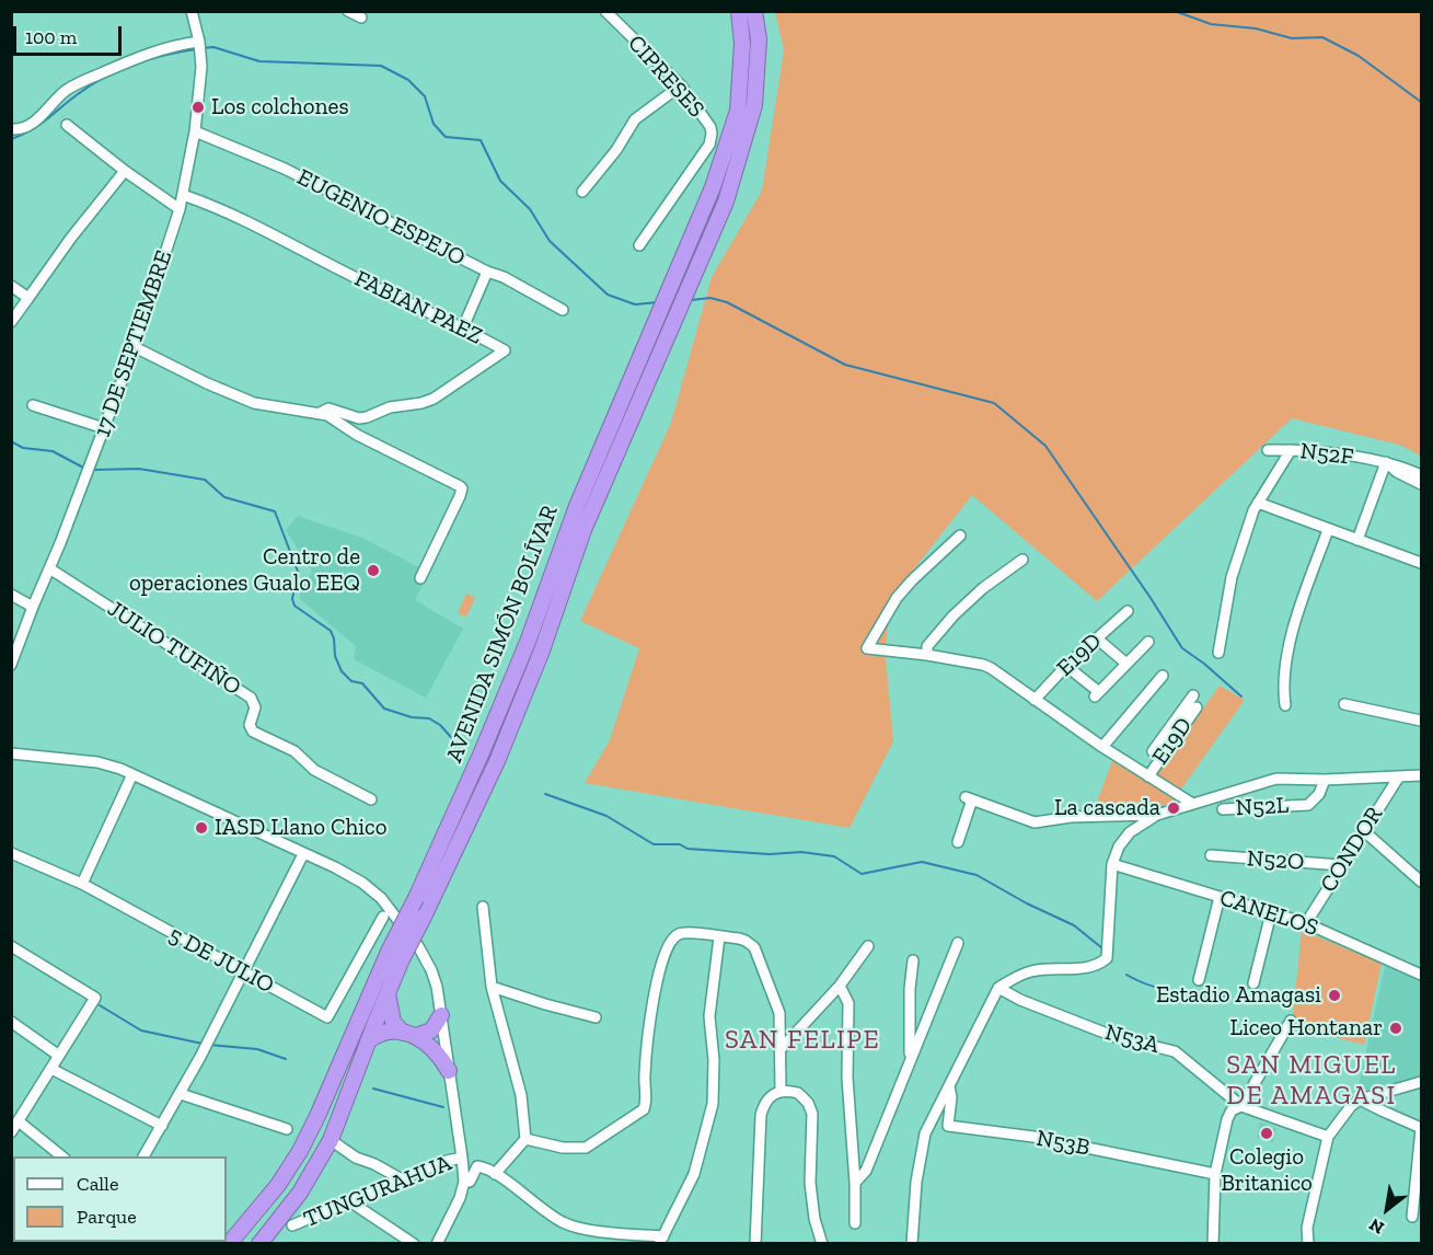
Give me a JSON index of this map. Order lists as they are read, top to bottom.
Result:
{
  "streets": {
    "highway": ["AVENIDA SIMÓN BOLÍVAR"],
    "street": [
      "CIPRESES",
      "EUGENIO ESPEJO",
      "FABIAN PAEZ",
      "17 DE SEPTIEMBRE",
      "N52F",
      "JULIO TUFIÑO",
      "E19D",
      "N52L",
      "CONDOR",
      "N52O",
      "CANELOS",
      "5 DE JULIO",
      "N53A",
      "N53B",
      "TUNGURAHUA"
    ]
  },
  "crossings": [
    ["EUGENIO ESPEJO", "17 DE SEPTIEMBRE"],
    ["FABIAN PAEZ", "17 DE SEPTIEMBRE"],
    ["17 DE SEPTIEMBRE", "JULIO TUFIÑO"],
    ["AVENIDA SIMÓN BOLÍVAR", "TUNGURAHUA"],
    ["CONDOR", "N52O"],
    ["CONDOR", "CANELOS"]
  ],
  "districts": ["SAN FELIPE", "SAN MIGUEL DE AMAGASI"],
  "places": [
    "Los colchones",
    "Centro de operaciones Gualo EEQ",
    "La cascada",
    "IASD Llano Chico",
    "Estadio Amagasi",
    "Liceo Hontanar",
    "Colegio Britanico"
  ],
  "legend": ["Calle", "Parque"],
  "scale_bar": "100 m",
  "north": "bottom left"
}
